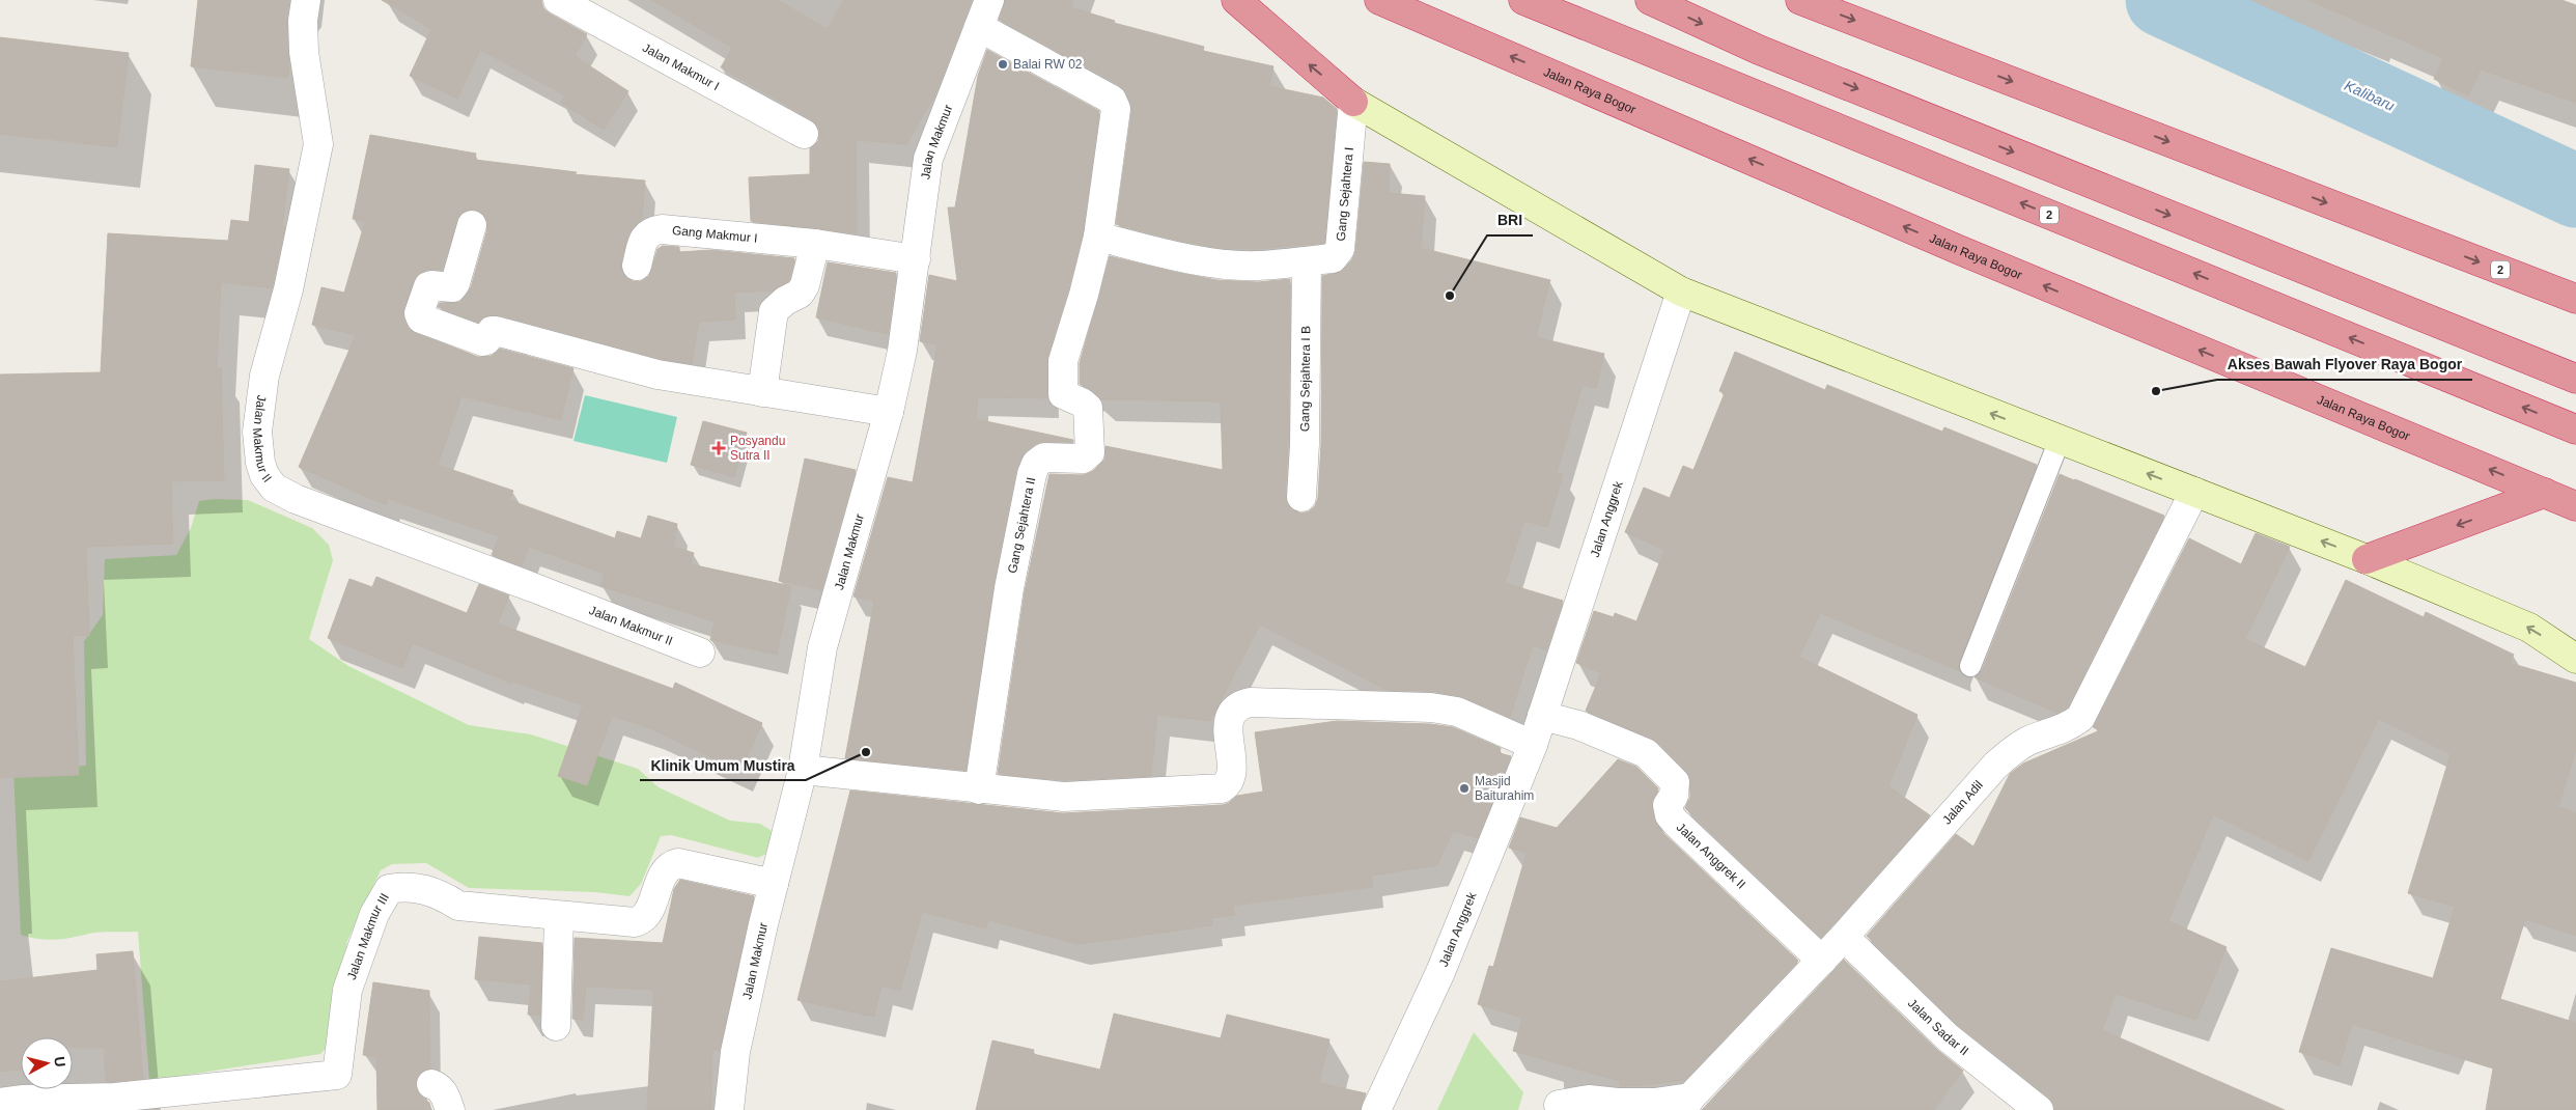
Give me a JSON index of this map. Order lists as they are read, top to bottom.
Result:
{
  "streets": {
    "highway": ["Jalan Raya Bogor", "2"],
    "street": [
      "Jalan Makmur I",
      "Jalan Makmur",
      "Gang Sejahtera I",
      "Gang Makmur I",
      "Gang Sejahtera I B",
      "Jalan Makmur II",
      "Jalan Anggrek",
      "Gang Sejahtera II",
      "Jalan Adil",
      "Jalan Anggrek II",
      "Jalan Makmur III",
      "Jalan Sadar II"
    ]
  },
  "crossings": [
    ["Jalan Makmur", "Gang Makmur I"],
    ["Jalan Makmur", "Gang Sejahtera II"],
    ["Jalan Makmur", "Jalan Makmur III"],
    ["Gang Sejahtera I", "Gang Sejahtera I B"],
    ["Jalan Anggrek", "Jalan Anggrek II"],
    ["Jalan Adil", "Jalan Anggrek II"],
    ["Jalan Adil", "Jalan Sadar II"]
  ],
  "water": ["Kalibaru"],
  "places": {
    "other": [
      "Balai RW 02",
      "BRI",
      "Akses Bawah Flyover Raya Bogor",
      "Klinik Umum Mustira",
      "Masjid Baiturahim"
    ],
    "health": ["Posyandu Sutra II"]
  },
  "north": "right"
}
